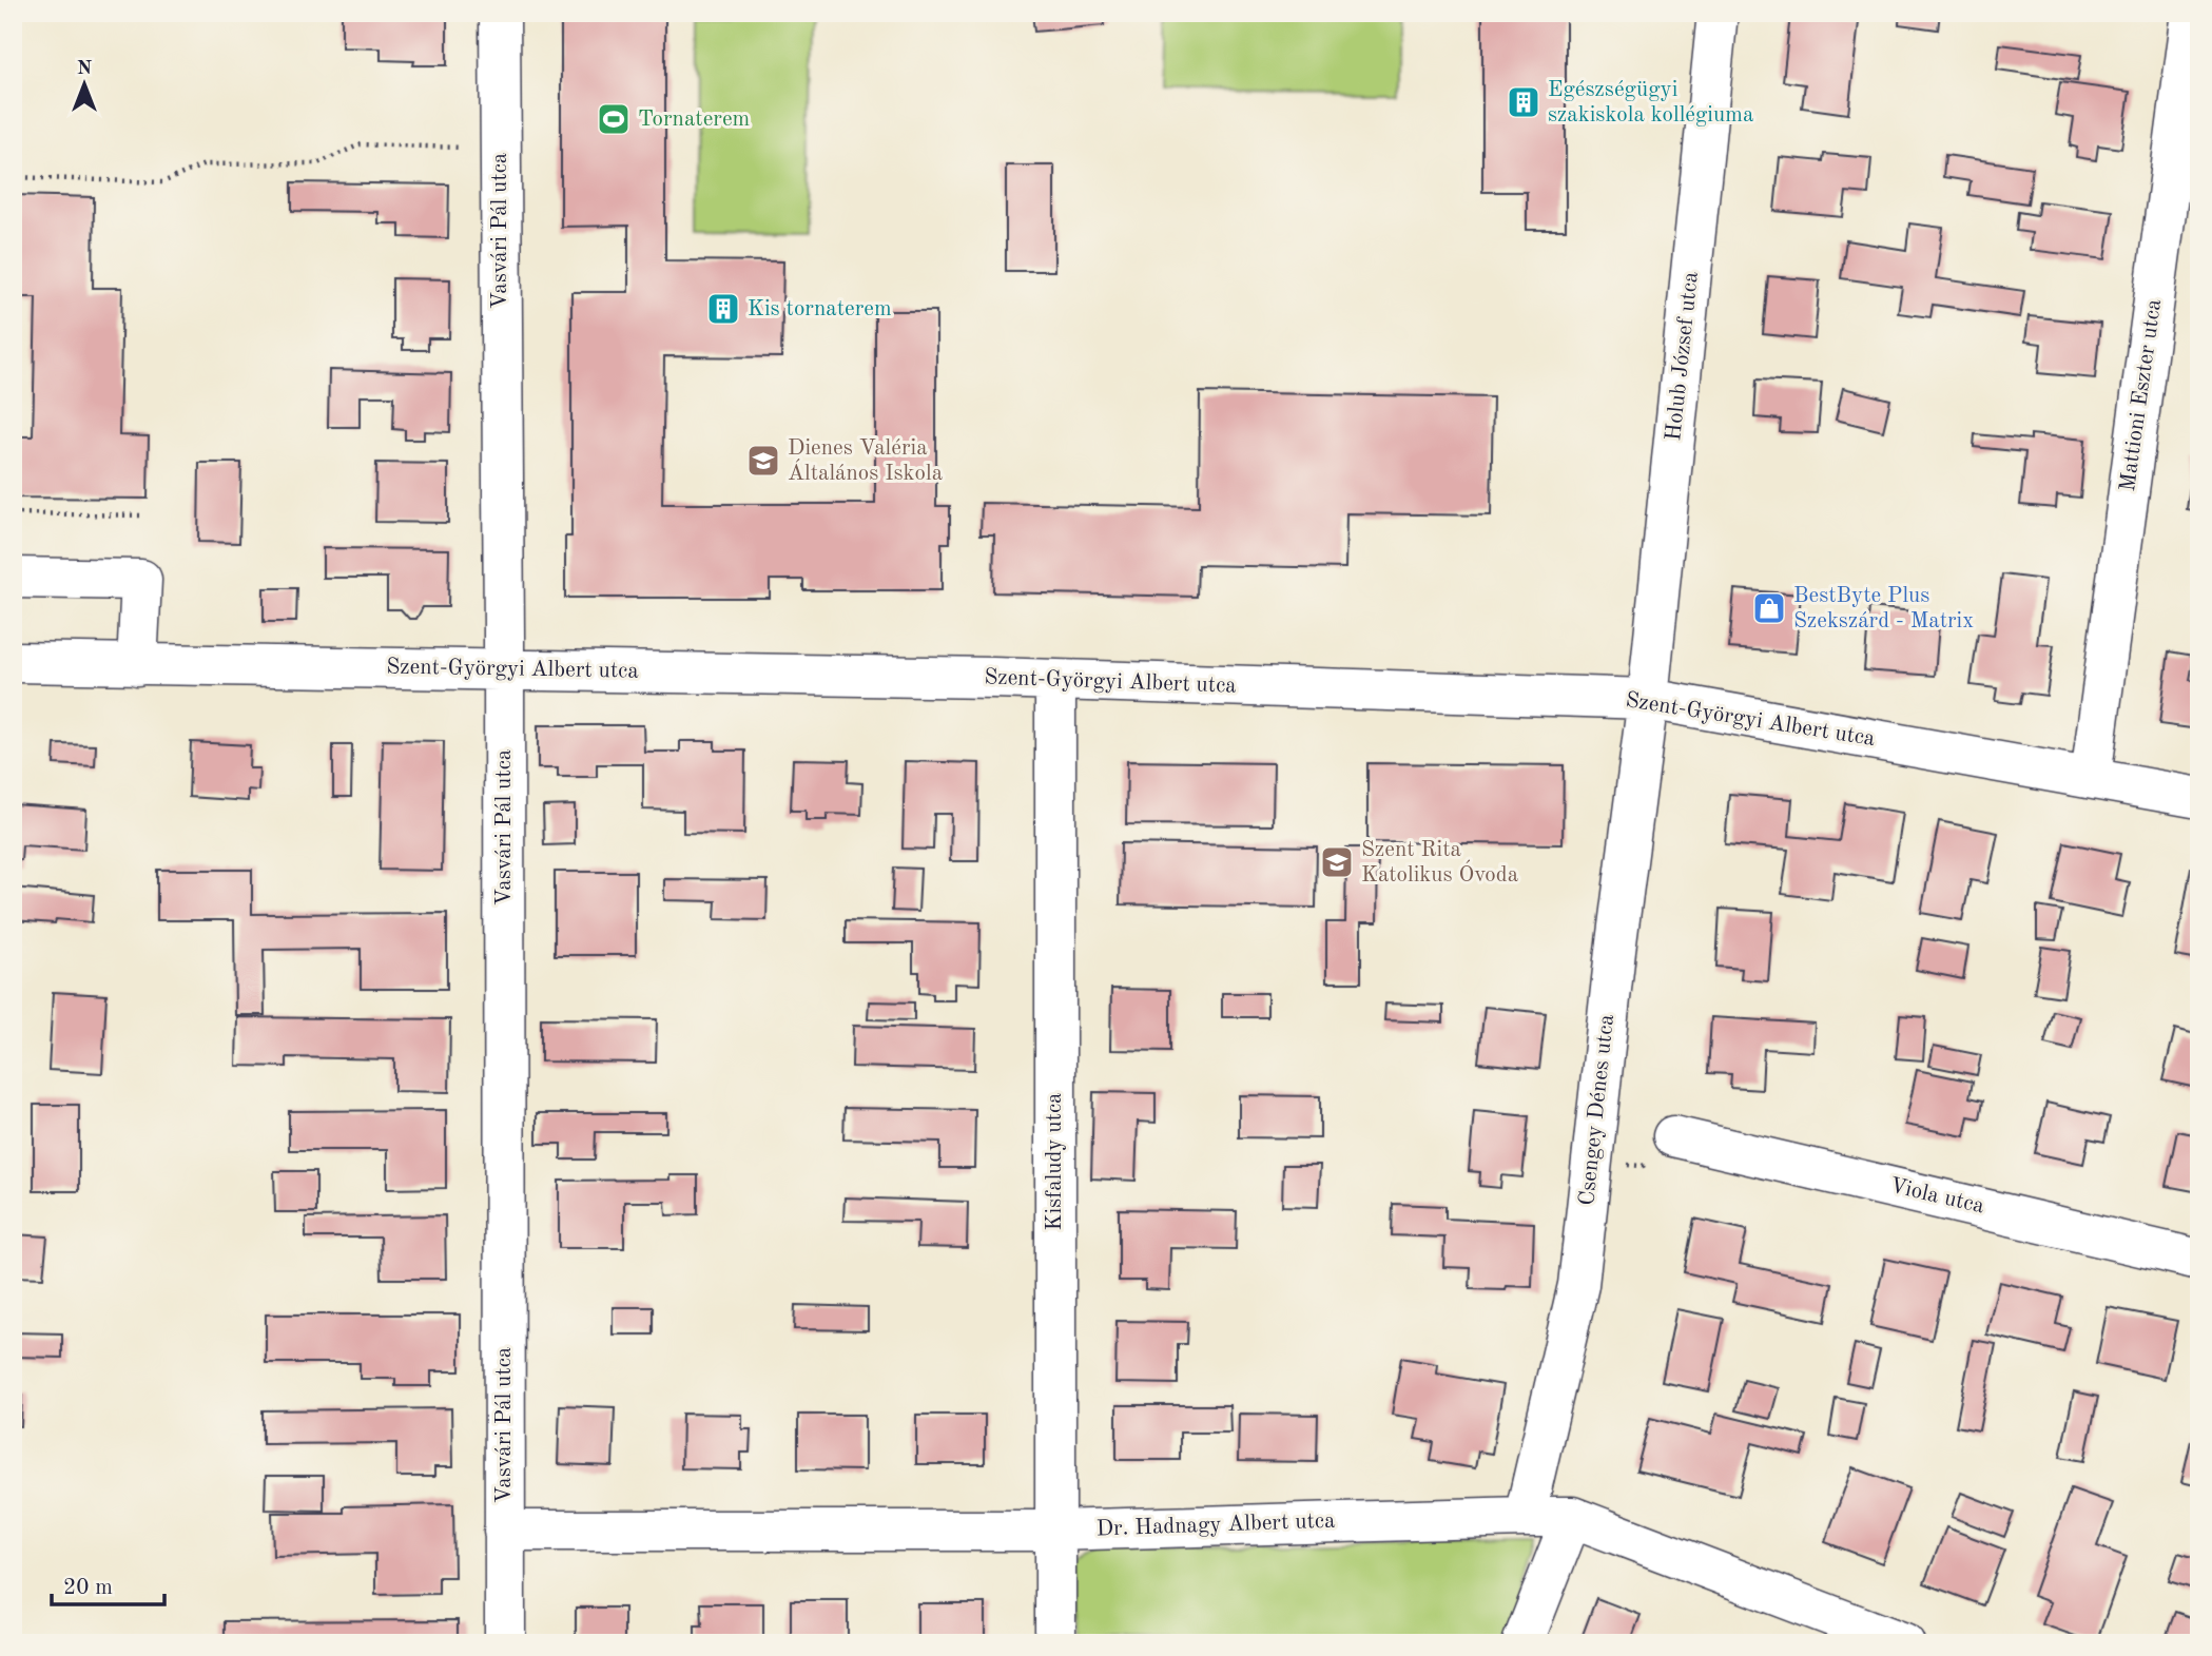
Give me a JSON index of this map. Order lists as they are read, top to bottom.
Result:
{
  "streets": {
    "street": [
      "Vasvári Pál utca",
      "Holub József utca",
      "Mattioni Eszter utca",
      "Szent-Györgyi Albert utca",
      "Csengey Dénes utca",
      "Kisfaludy utca",
      "Viola utca",
      "Dr. Hadnagy Albert utca"
    ]
  },
  "crossings": [
    ["Vasvári Pál utca", "Szent-Györgyi Albert utca"],
    ["Vasvári Pál utca", "Dr. Hadnagy Albert utca"],
    ["Holub József utca", "Szent-Györgyi Albert utca"],
    ["Holub József utca", "Csengey Dénes utca"],
    ["Mattioni Eszter utca", "Szent-Györgyi Albert utca"],
    ["Szent-Györgyi Albert utca", "Csengey Dénes utca"],
    ["Szent-Györgyi Albert utca", "Kisfaludy utca"],
    ["Csengey Dénes utca", "Dr. Hadnagy Albert utca"],
    ["Kisfaludy utca", "Dr. Hadnagy Albert utca"]
  ],
  "places": {
    "building": ["Egészségügyi szakiskola kollégiuma", "Kis tornaterem"],
    "sports": ["Tornaterem"],
    "school or university": ["Dienes Valéria Általános Iskola", "Szent Rita Katolikus Óvoda"],
    "shop": ["BestByte Plus Szekszárd - Matrix"]
  },
  "scale_bar": "20 m",
  "north": "top"
}
